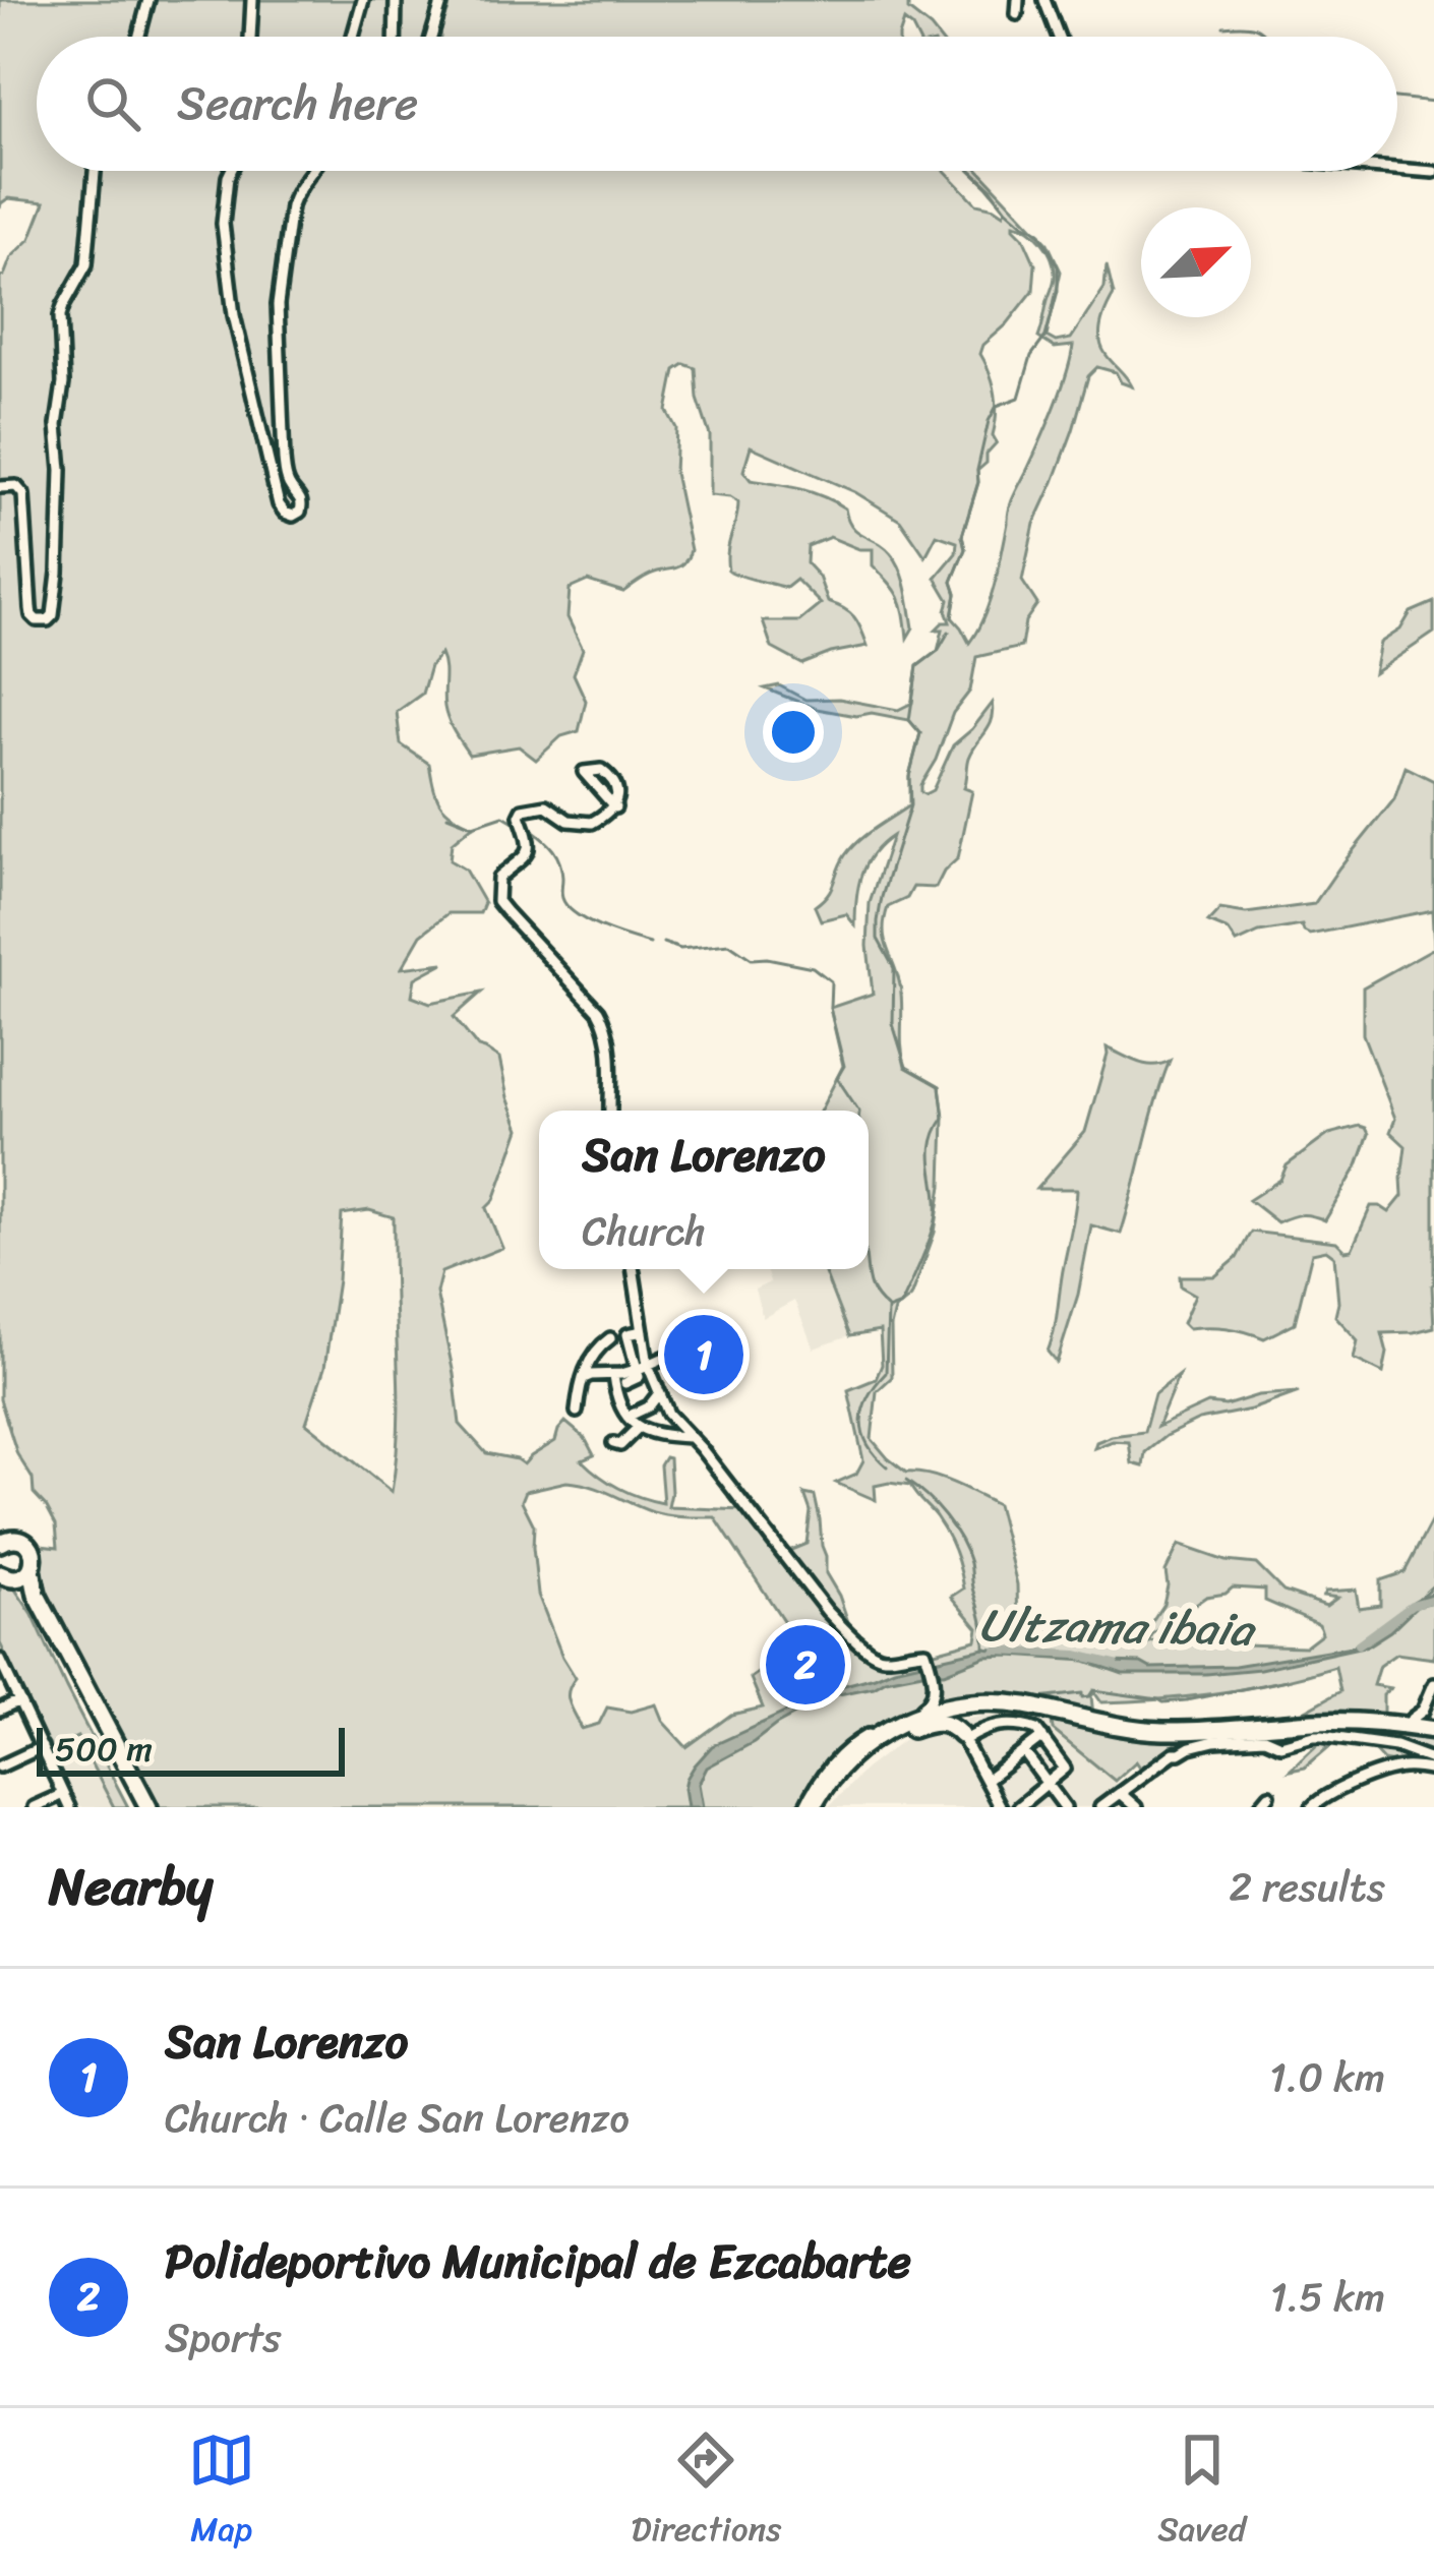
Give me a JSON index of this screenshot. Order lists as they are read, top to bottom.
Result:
{
  "water": ["Ultzama ibaia"],
  "scale_bar": "500 m",
  "north": "top right",
  "page": {
    "search": "Search here",
    "popup": ["San Lorenzo", "Church"],
    "pins": ["1", "2"],
    "scale": "500 m",
    "heading": ["Nearby", "2 results"],
    "list": [
      {
        "mark": "1",
        "name": "San Lorenzo",
        "note": "Church · Calle San Lorenzo",
        "value": "1.0 km"
      },
      {
        "mark": "2",
        "name": "Polideportivo Municipal de Ezcabarte",
        "note": "Sports",
        "value": "1.5 km"
      }
    ],
    "nav": ["Map", "Directions", "Saved"]
  }
}
